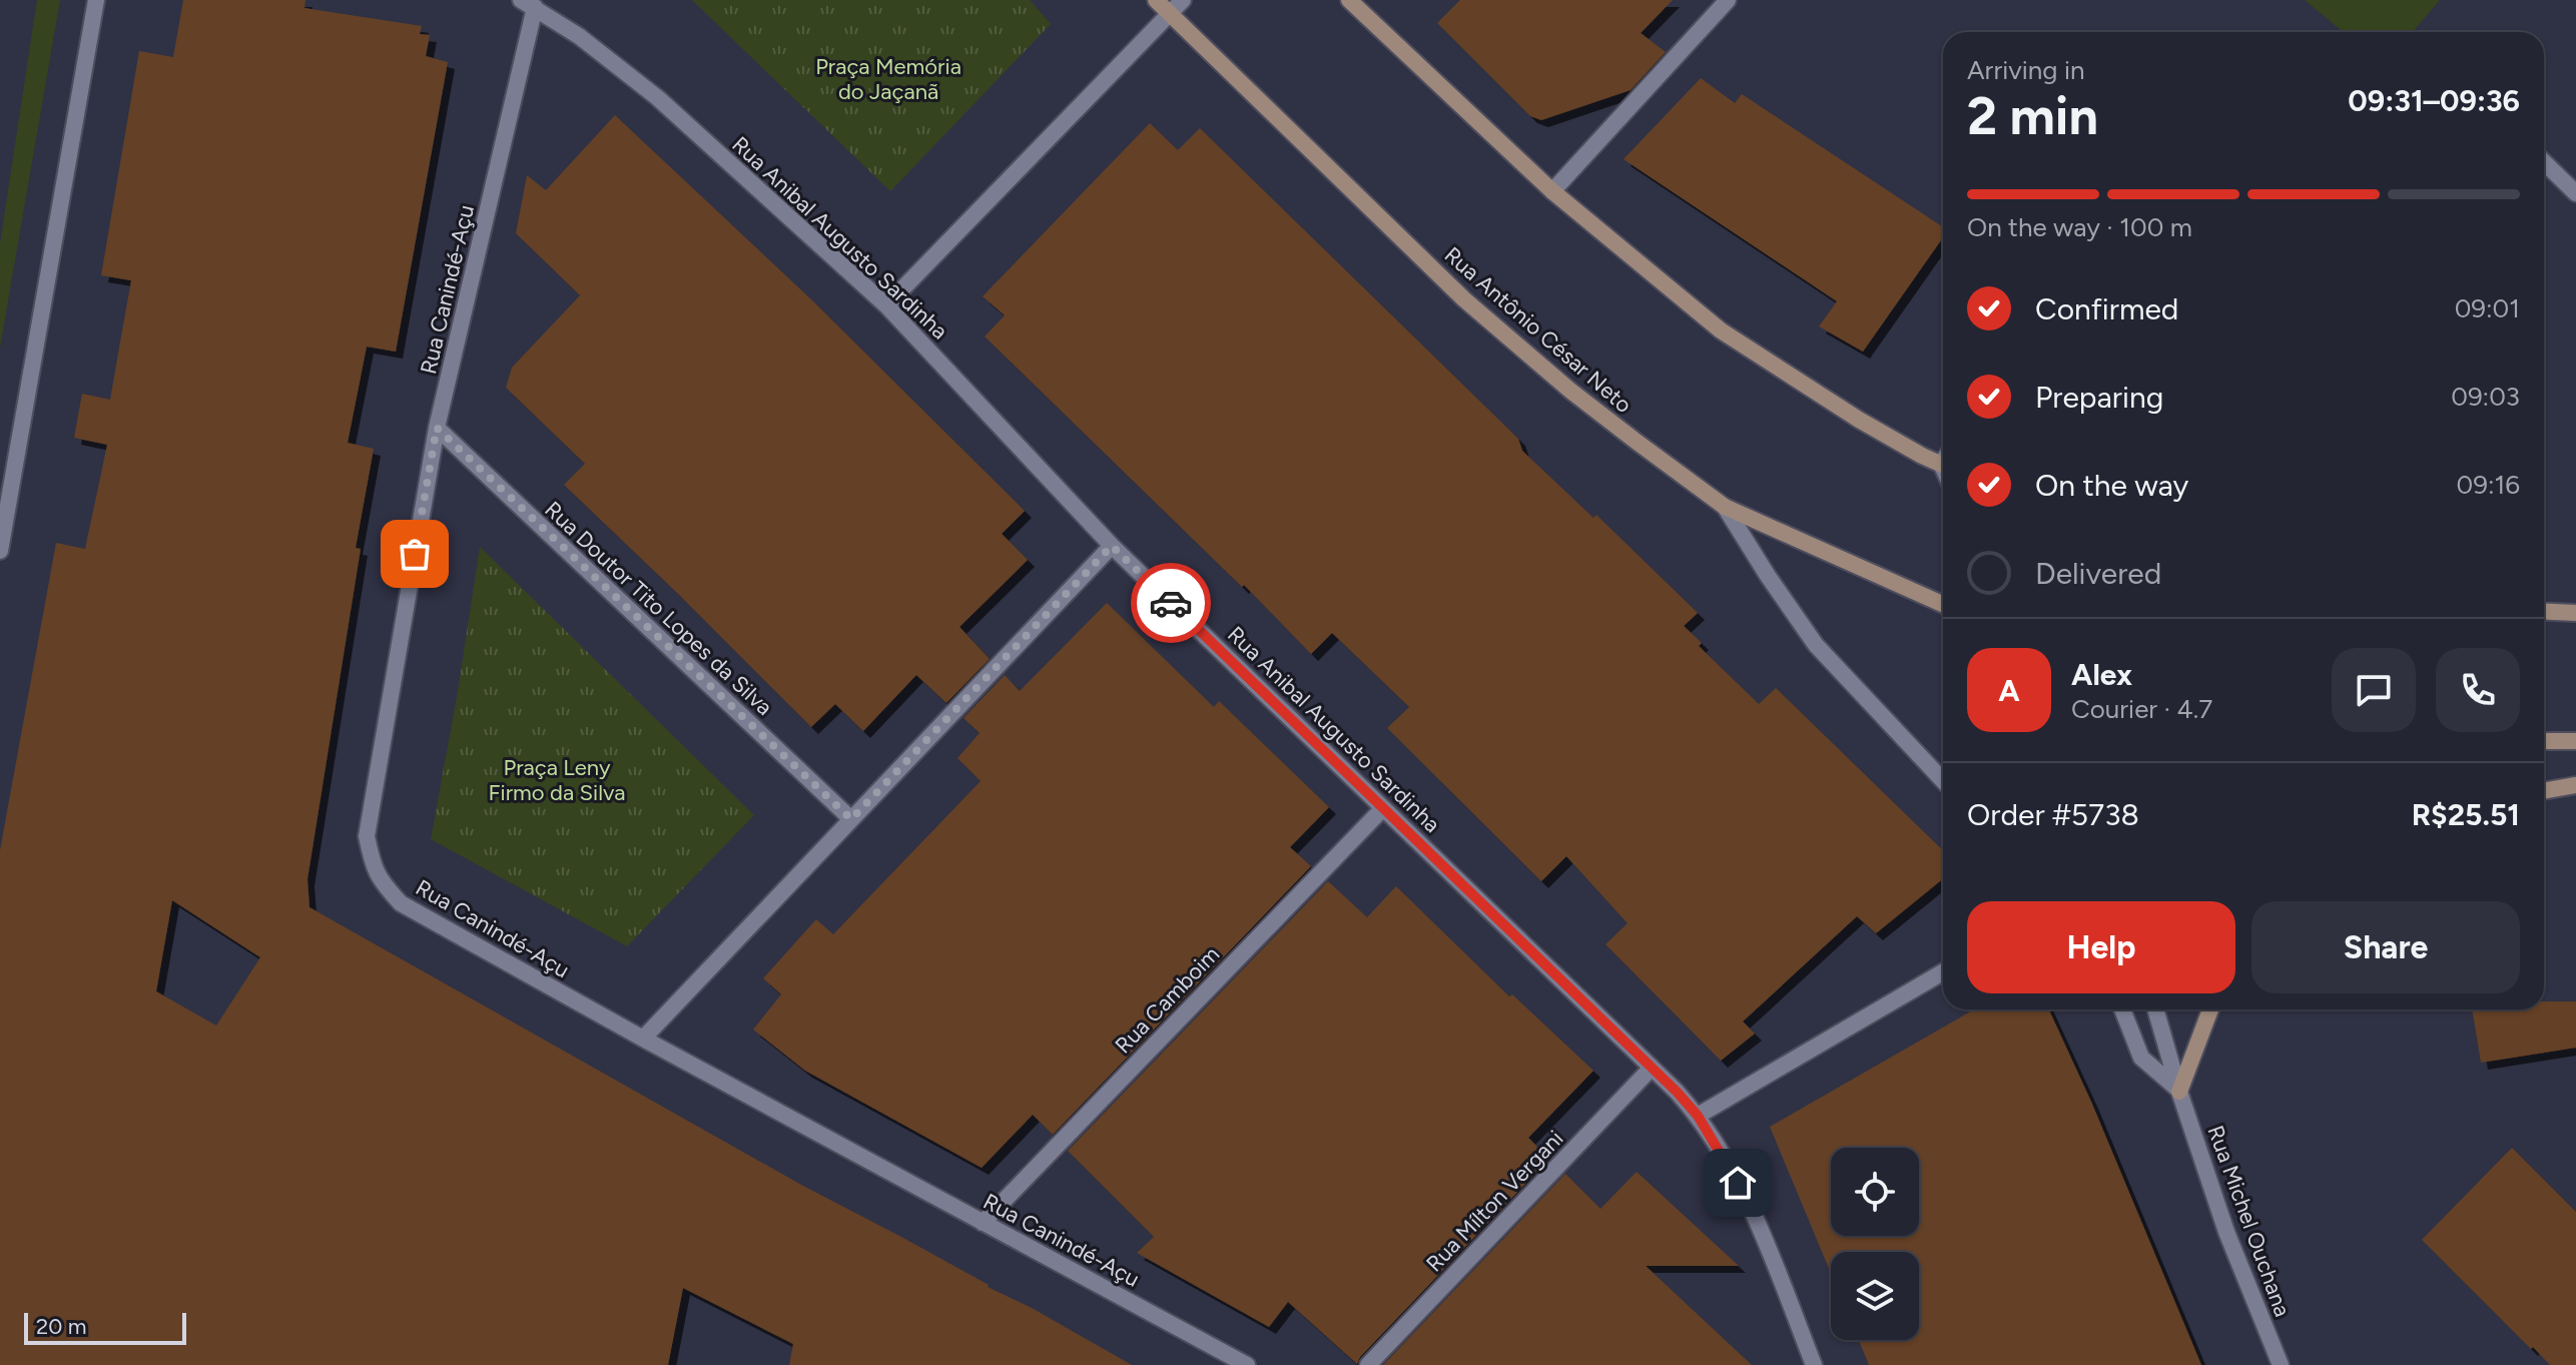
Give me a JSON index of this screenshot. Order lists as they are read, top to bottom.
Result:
{
  "streets": {
    "street": [
      "Rua Anibal Augusto Sardinha",
      "Rua Canindé-Açu",
      "Rua Antônio César Neto",
      "Rua Doutor Tito Lopes da Silva",
      "Rua Camboim",
      "Rua Mílton Vergani",
      "Rua Michel Ouchana"
    ]
  },
  "crossings": [
    ["Rua Anibal Augusto Sardinha", "Rua Canindé-Açu"],
    ["Rua Anibal Augusto Sardinha", "Rua Camboim"],
    ["Rua Anibal Augusto Sardinha", "Rua Mílton Vergani"],
    ["Rua Canindé-Açu", "Rua Doutor Tito Lopes da Silva"],
    ["Rua Canindé-Açu", "Rua Camboim"]
  ],
  "parks": ["Praça Memória do Jaçanã", "Praça Leny Firmo da Silva"],
  "scale_bar": "20 m",
  "page": {
    "heading": ["2 min", "Arriving in", "09:31–09:36"],
    "panel": [
      "Alex",
      "Courier · 4.7",
      "Order #5738",
      "R$25.51"
    ],
    "bar": "On the way · 100 m",
    "list": [
      ["Confirmed", "09:01"],
      ["Preparing", "09:03"],
      ["On the way", "09:16"],
      "Delivered"
    ],
    "round": "A",
    "buttons": ["Help", "Share"],
    "scale": "20 m"
  }
}
